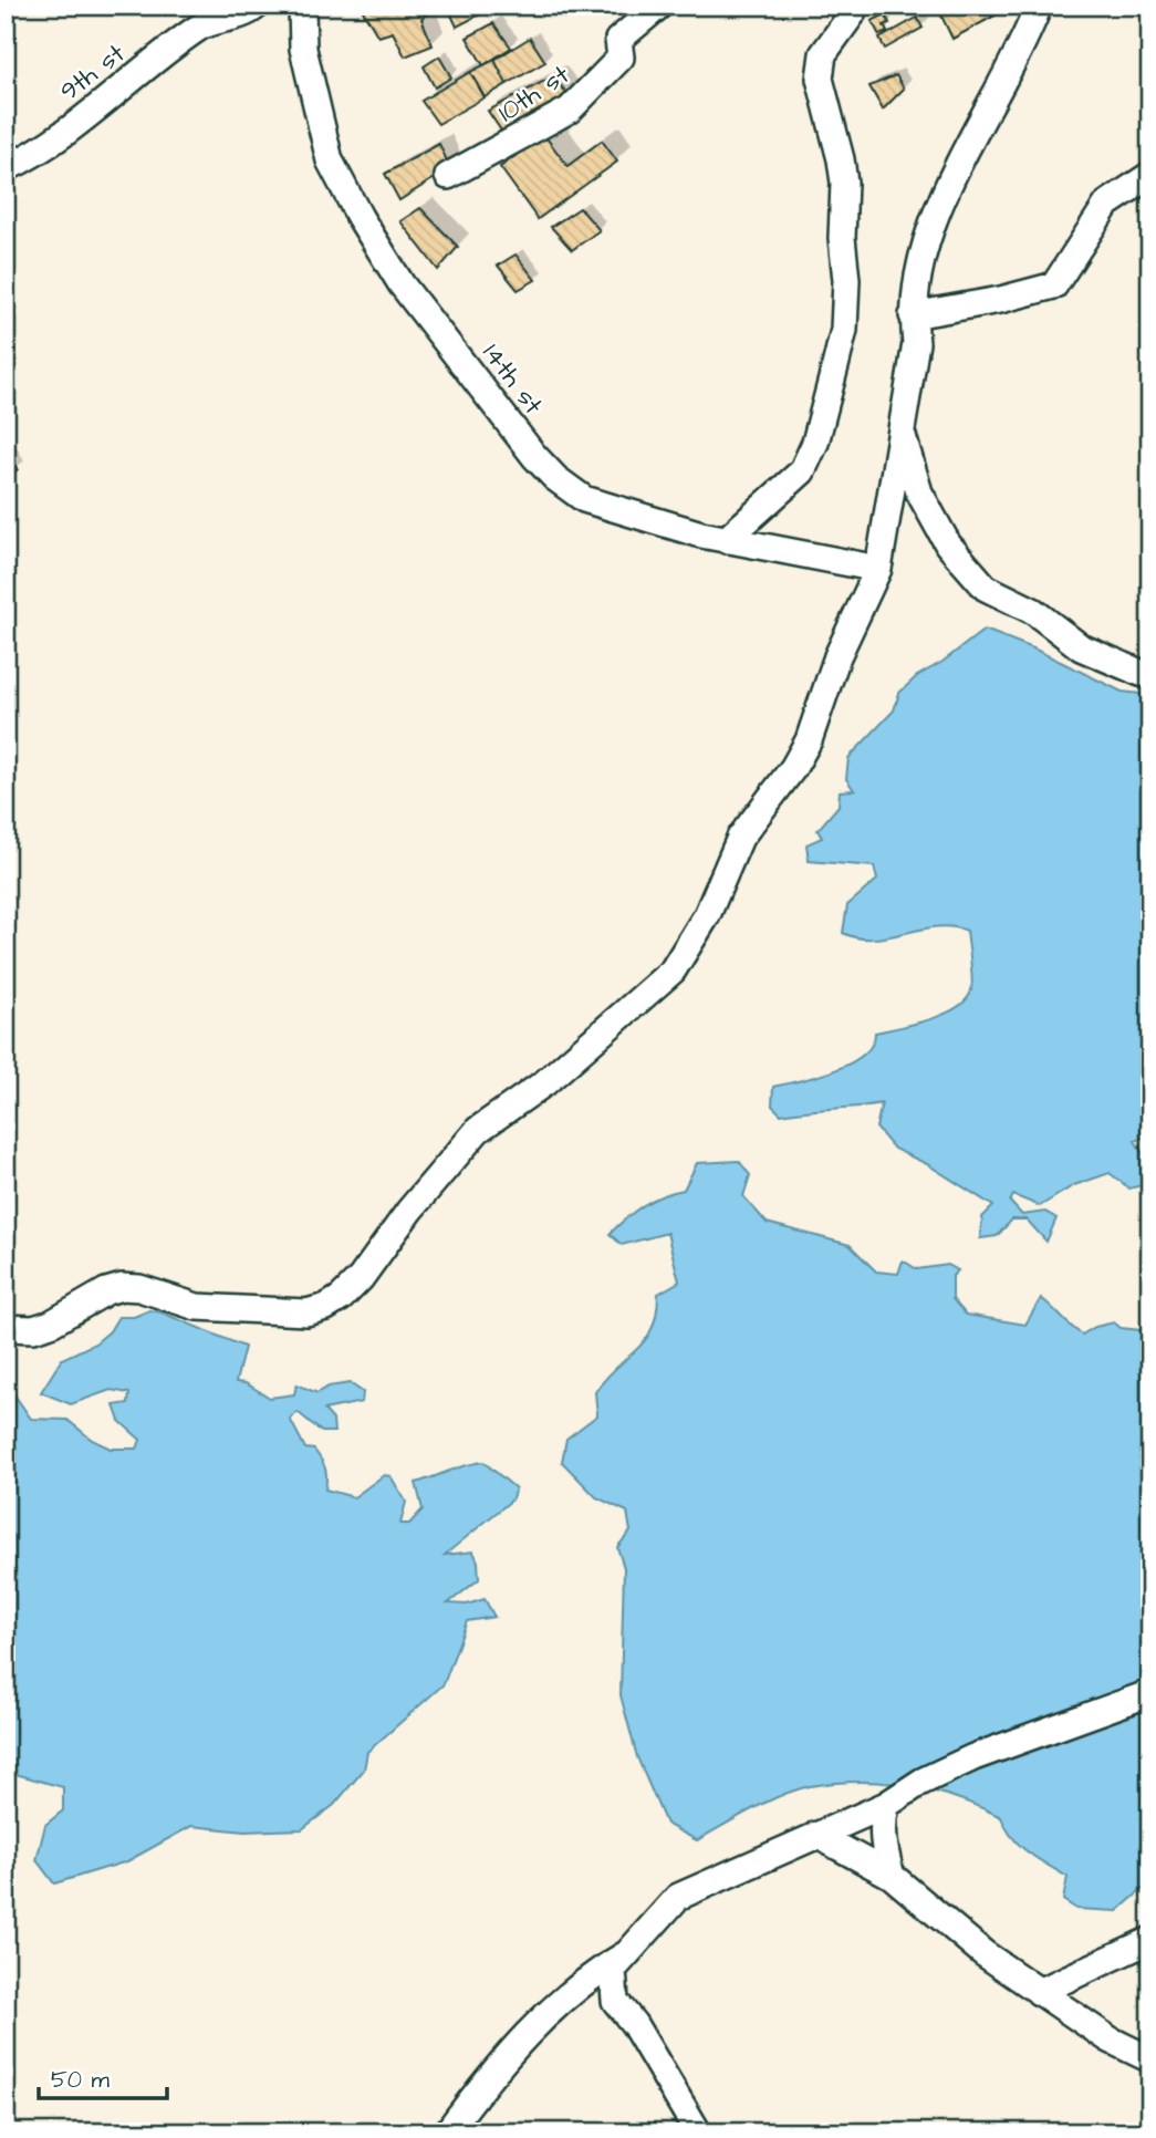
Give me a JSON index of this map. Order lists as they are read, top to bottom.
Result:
{
  "streets": {
    "street": ["9th st", "10th st", "14th st"]
  },
  "scale_bar": "50 m"
}
